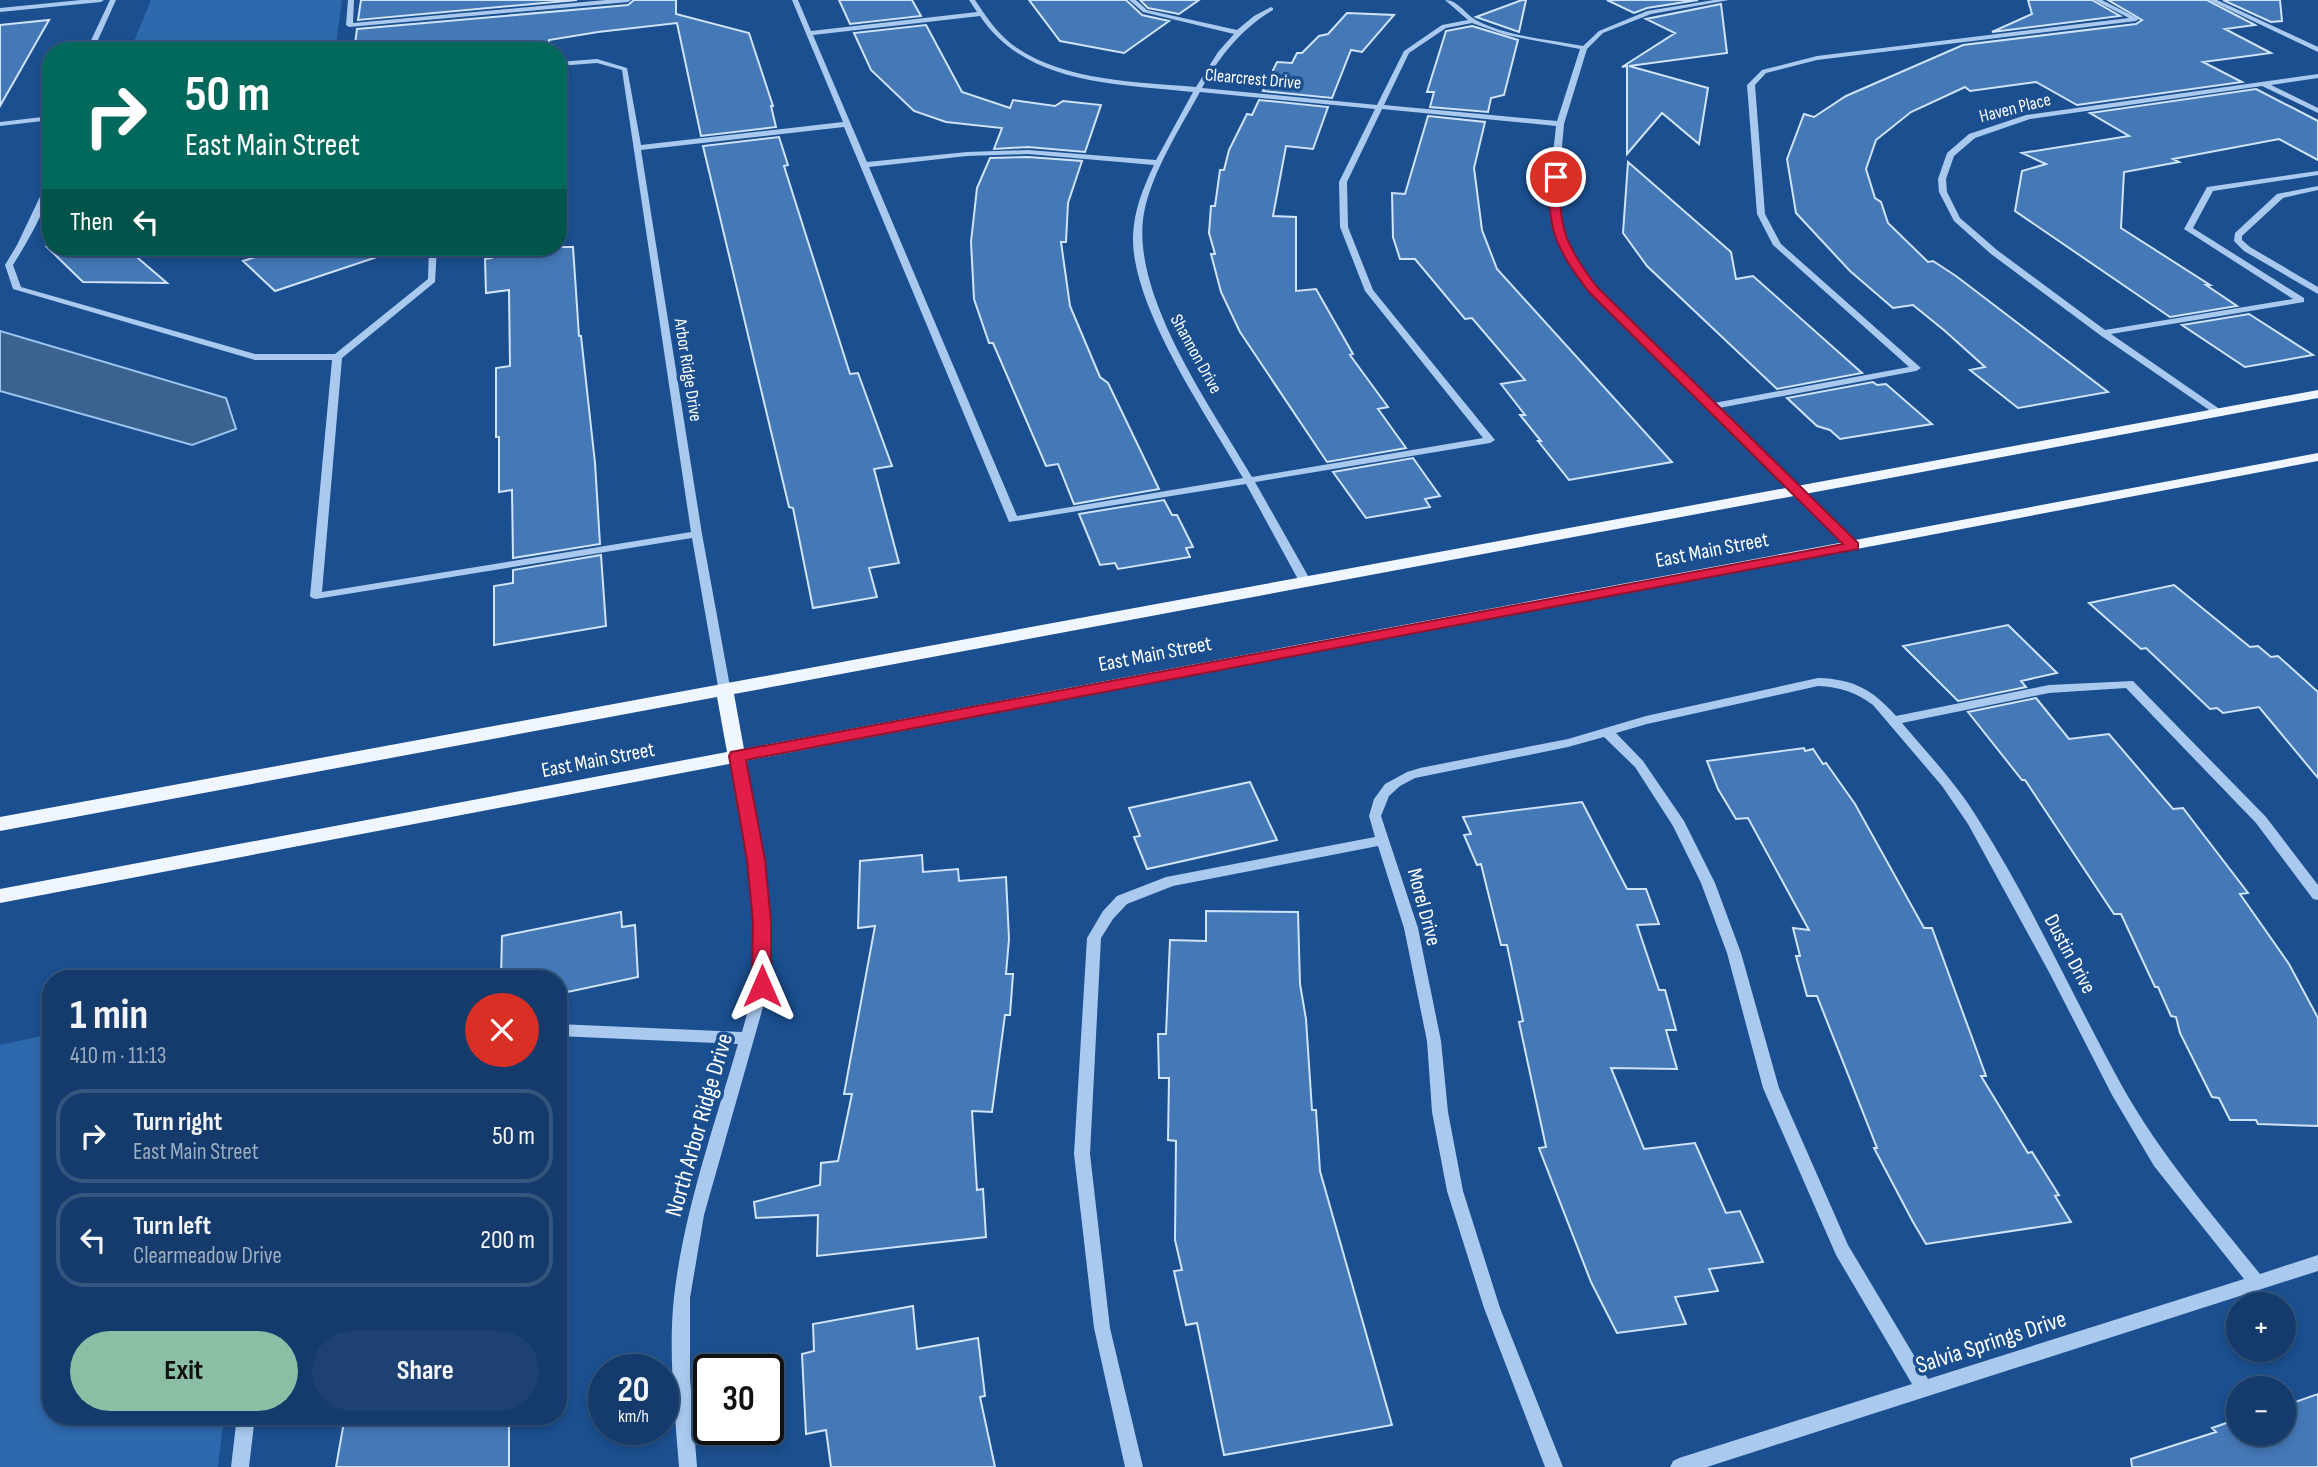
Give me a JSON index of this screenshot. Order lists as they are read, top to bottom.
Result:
{
  "streets": {
    "main road": ["East Main Street"],
    "street": [
      "Clearcrest Drive",
      "Haven Place",
      "Shannon Drive",
      "Arbor Ridge Drive",
      "Morel Drive",
      "Dustin Drive",
      "North Arbor Ridge Drive",
      "Salvia Springs Drive"
    ]
  },
  "crossings": [
    ["Clearcrest Drive", "Shannon Drive"],
    ["Haven Place", "East Main Street"],
    ["Shannon Drive", "East Main Street"],
    ["Arbor Ridge Drive", "East Main Street"],
    ["East Main Street", "North Arbor Ridge Drive"],
    ["Morel Drive", "Dustin Drive"],
    ["Dustin Drive", "Salvia Springs Drive"]
  ],
  "page": {
    "turn": ["50 m", "East Main Street"],
    "then": "Then",
    "heading": ["1 min", "410 m · 11:13"],
    "list": [
      {
        "name": "Turn right",
        "note": "East Main Street",
        "value": "50 m"
      },
      {
        "name": "Turn left",
        "note": "Clearmeadow Drive",
        "value": "200 m"
      }
    ],
    "map_buttons": ["+", "−"],
    "buttons": ["Exit", "Share"],
    "speed": "20 km/h",
    "limit": "30"
  }
}
